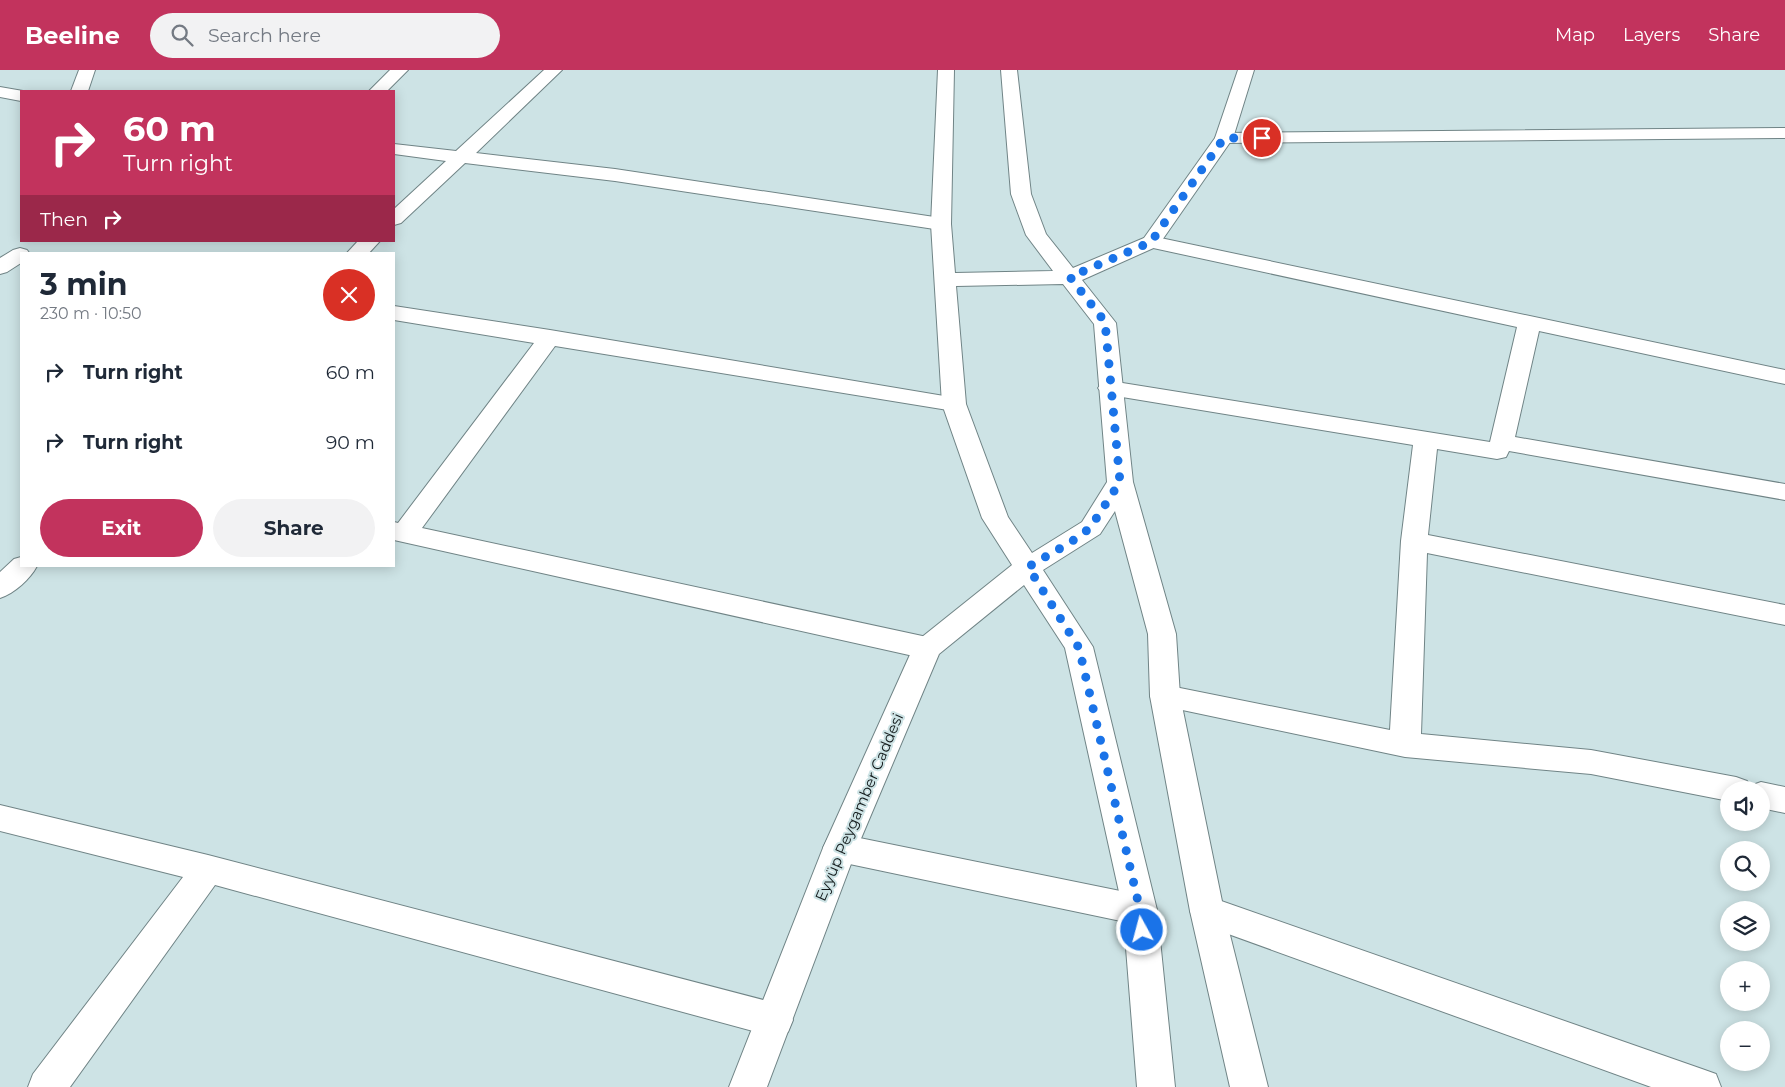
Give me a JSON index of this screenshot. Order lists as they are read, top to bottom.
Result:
{
  "streets": {
    "street": ["Eyyüp Peygamber Caddesi"]
  },
  "page": {
    "header": "Beeline",
    "search": "Search here",
    "nav": ["Map", "Layers", "Share"],
    "turn": ["60 m", "Turn right"],
    "then": "Then",
    "heading": ["3 min", "230 m · 10:50"],
    "list": [
      {
        "name": "Turn right",
        "value": "60 m"
      },
      {
        "name": "Turn right",
        "value": "90 m"
      }
    ],
    "buttons": ["Exit", "Share"],
    "map_buttons": ["+", "−"]
  }
}
